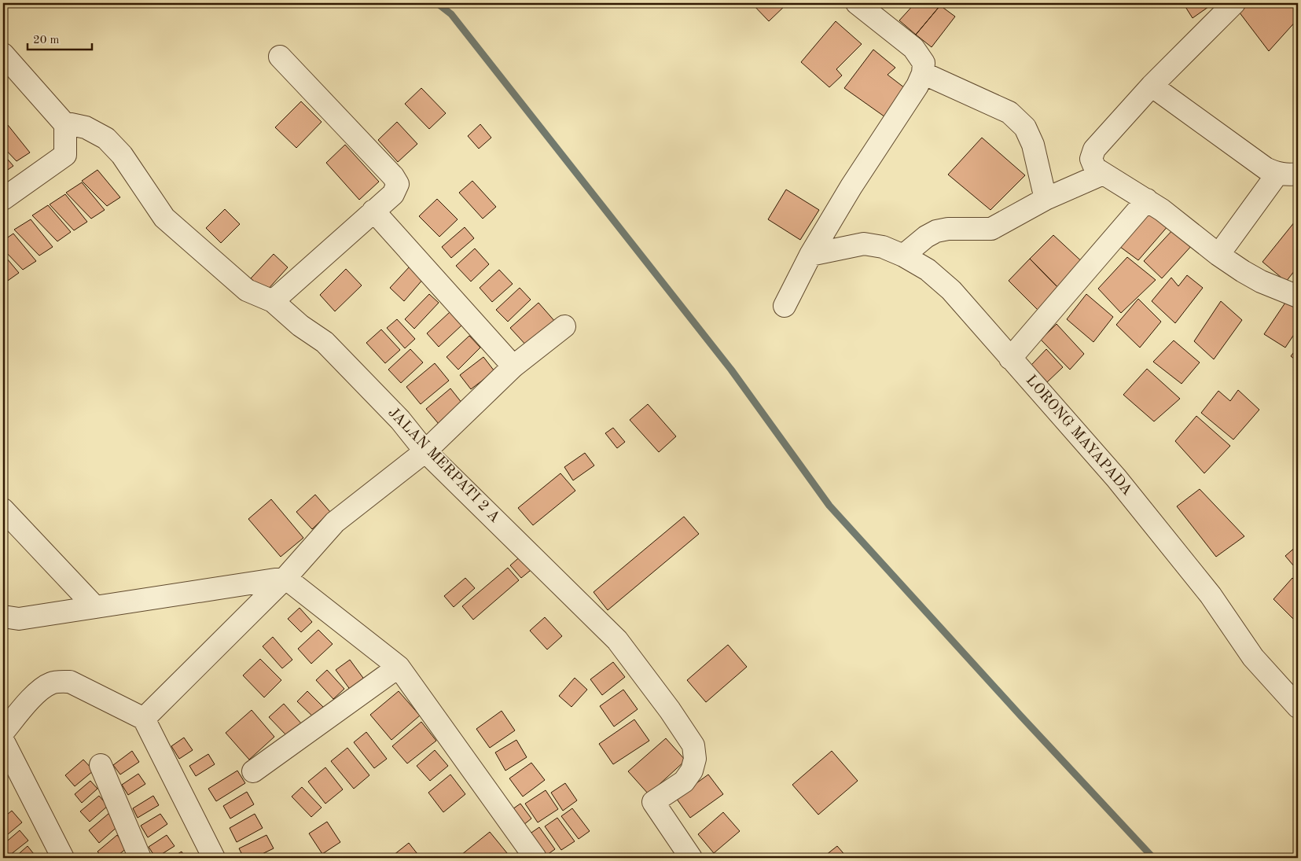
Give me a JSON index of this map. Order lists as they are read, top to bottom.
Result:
{
  "streets": {
    "street": ["LORONG MAYAPADA", "JALAN MERPATI 2 A"]
  },
  "scale_bar": "20 m"
}
